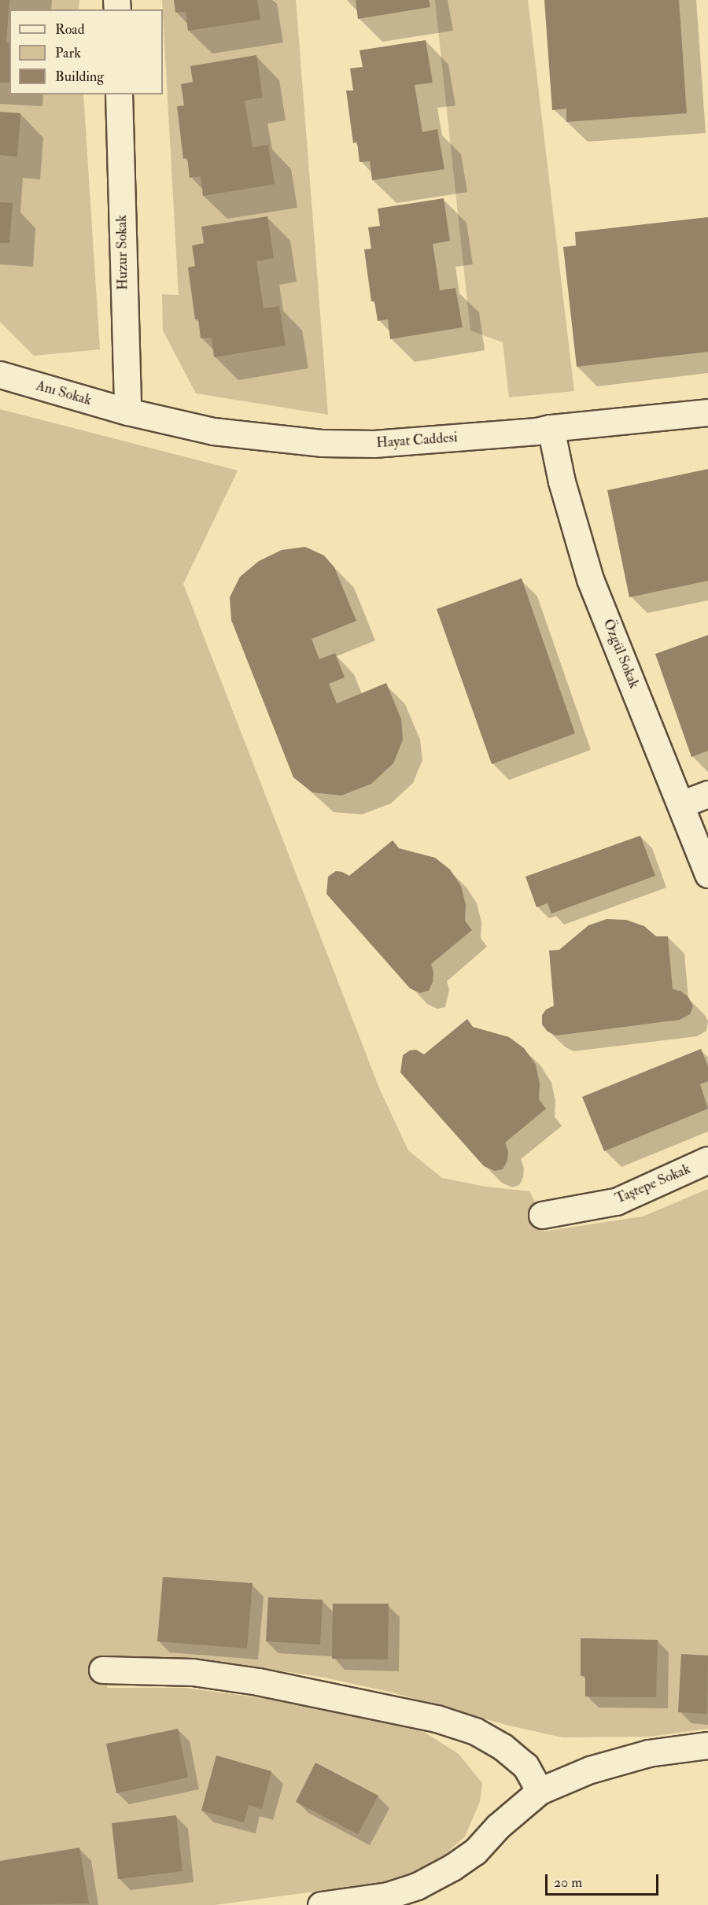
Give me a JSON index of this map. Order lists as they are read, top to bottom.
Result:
{
  "streets": {
    "street": [
      "Huzur Sokak",
      "Anı Sokak",
      "Hayat Caddesi",
      "Özgül Sokak",
      "Taştepe Sokak"
    ]
  },
  "crossings": [
    ["Huzur Sokak", "Anı Sokak"],
    ["Huzur Sokak", "Hayat Caddesi"],
    ["Anı Sokak", "Hayat Caddesi"],
    ["Hayat Caddesi", "Özgül Sokak"]
  ],
  "legend": ["Road", "Park", "Building"],
  "scale_bar": "20 m"
}
